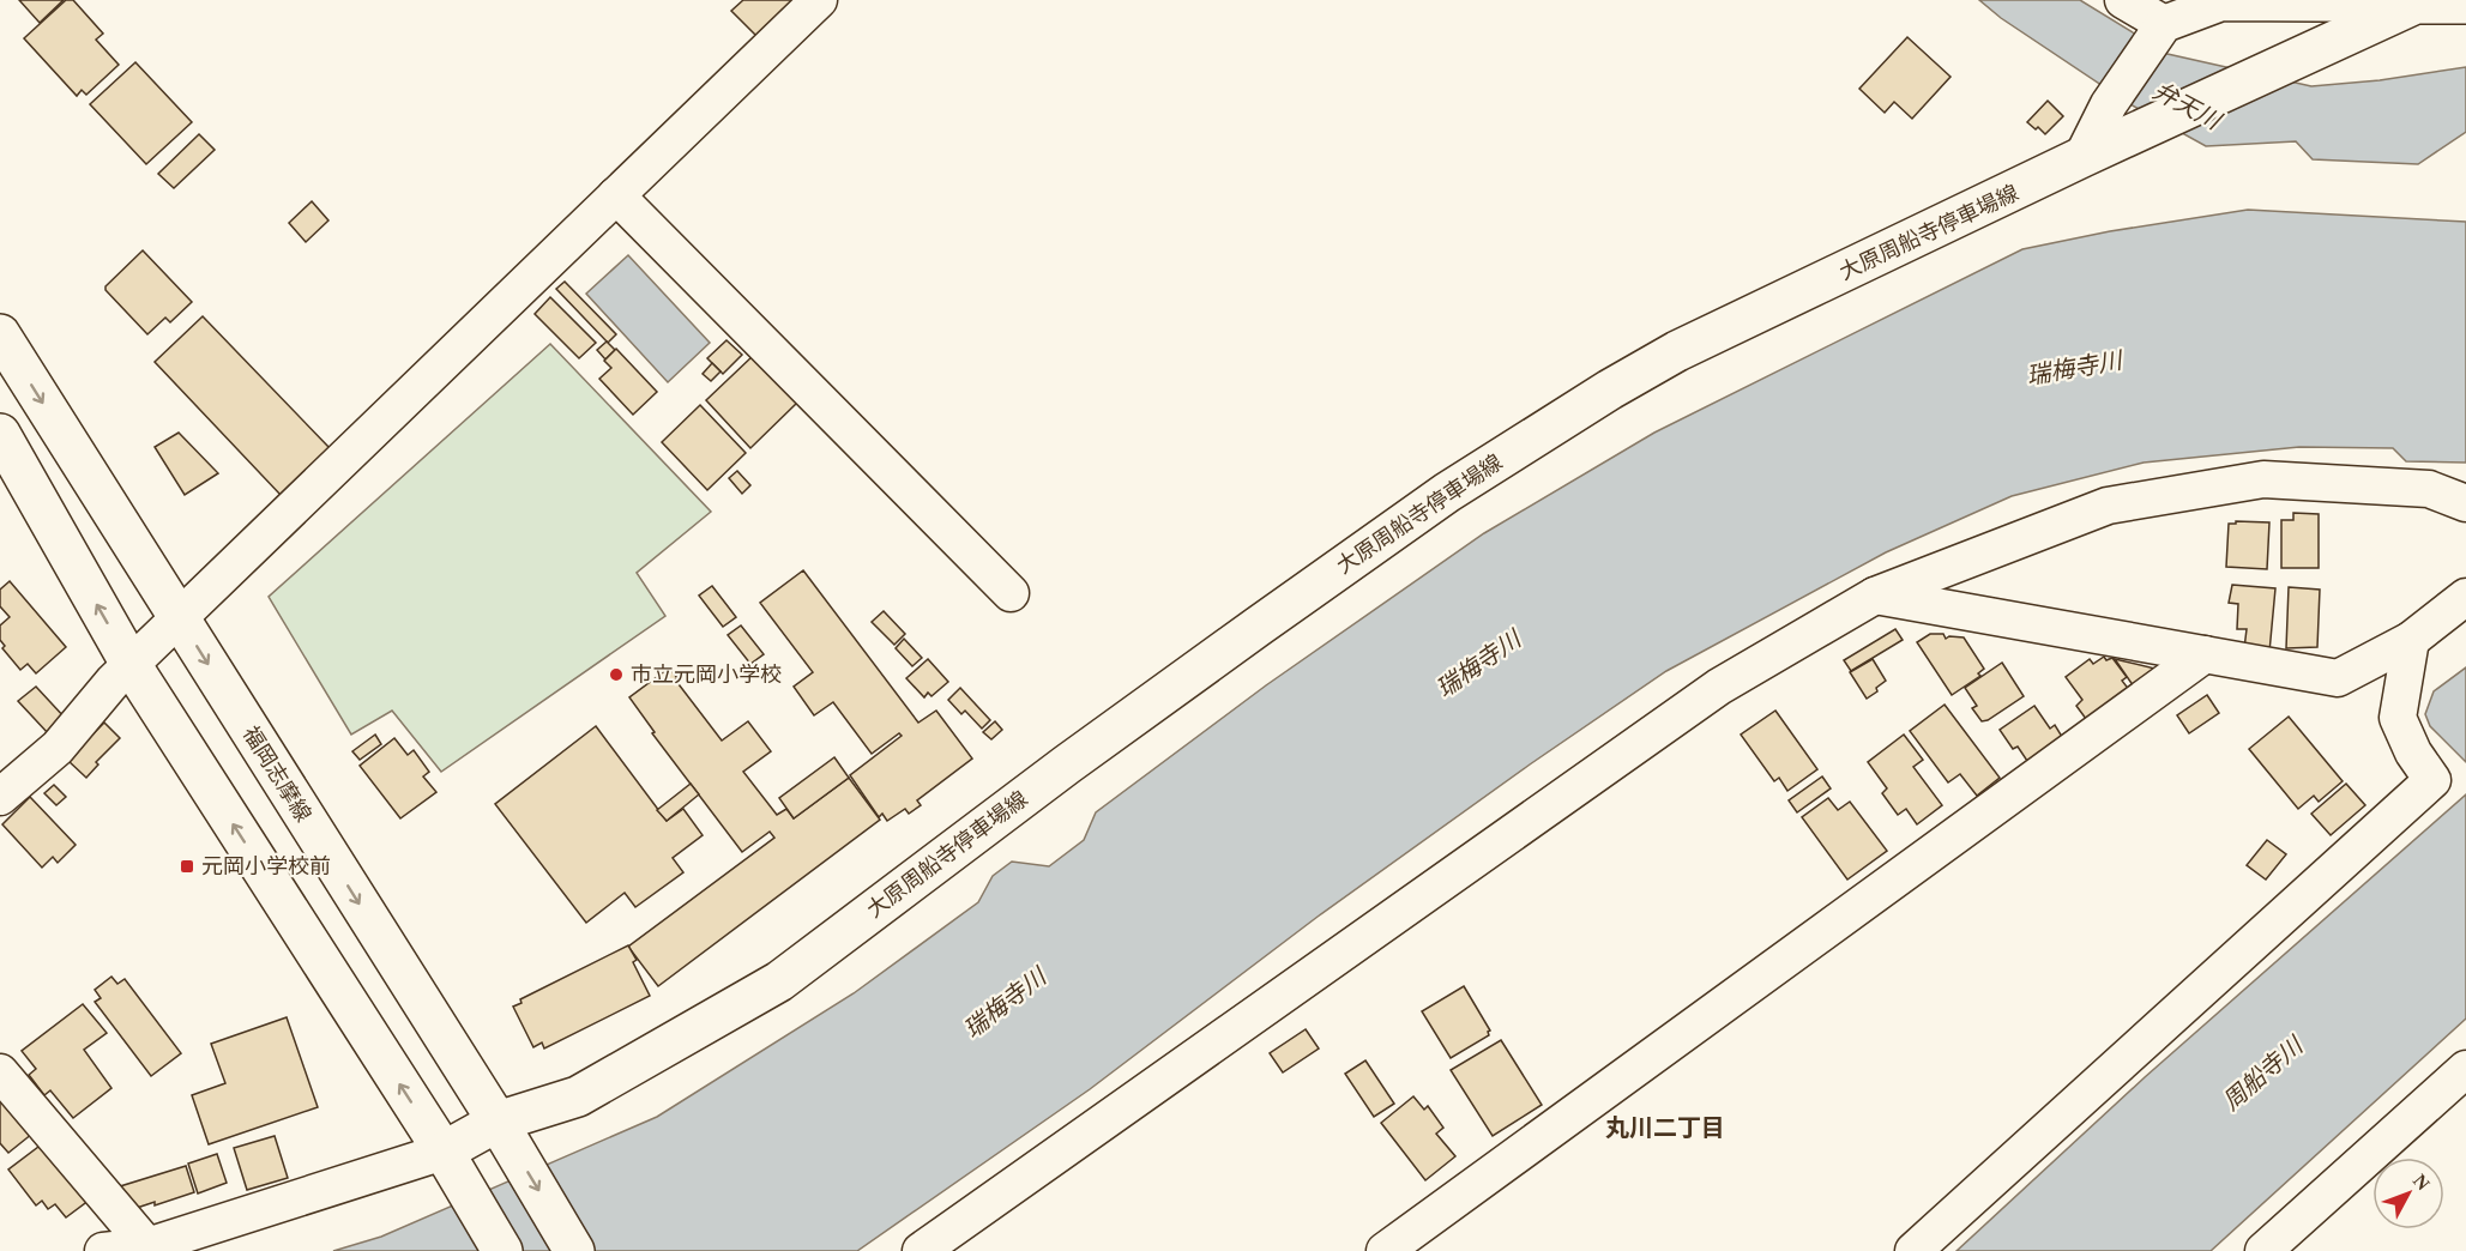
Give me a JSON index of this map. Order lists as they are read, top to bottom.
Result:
{
  "streets": {
    "main road": ["大原周船寺停車場線", "福岡志摩線"]
  },
  "crossings": [
    ["大原周船寺停車場線", "福岡志摩線"]
  ],
  "districts": ["丸川二丁目"],
  "water": ["弁天川", "瑞梅寺川", "周船寺川"],
  "places": {
    "other": ["市立元岡小学校"],
    "transit": ["元岡小学校前"]
  },
  "north": "top right"
}
